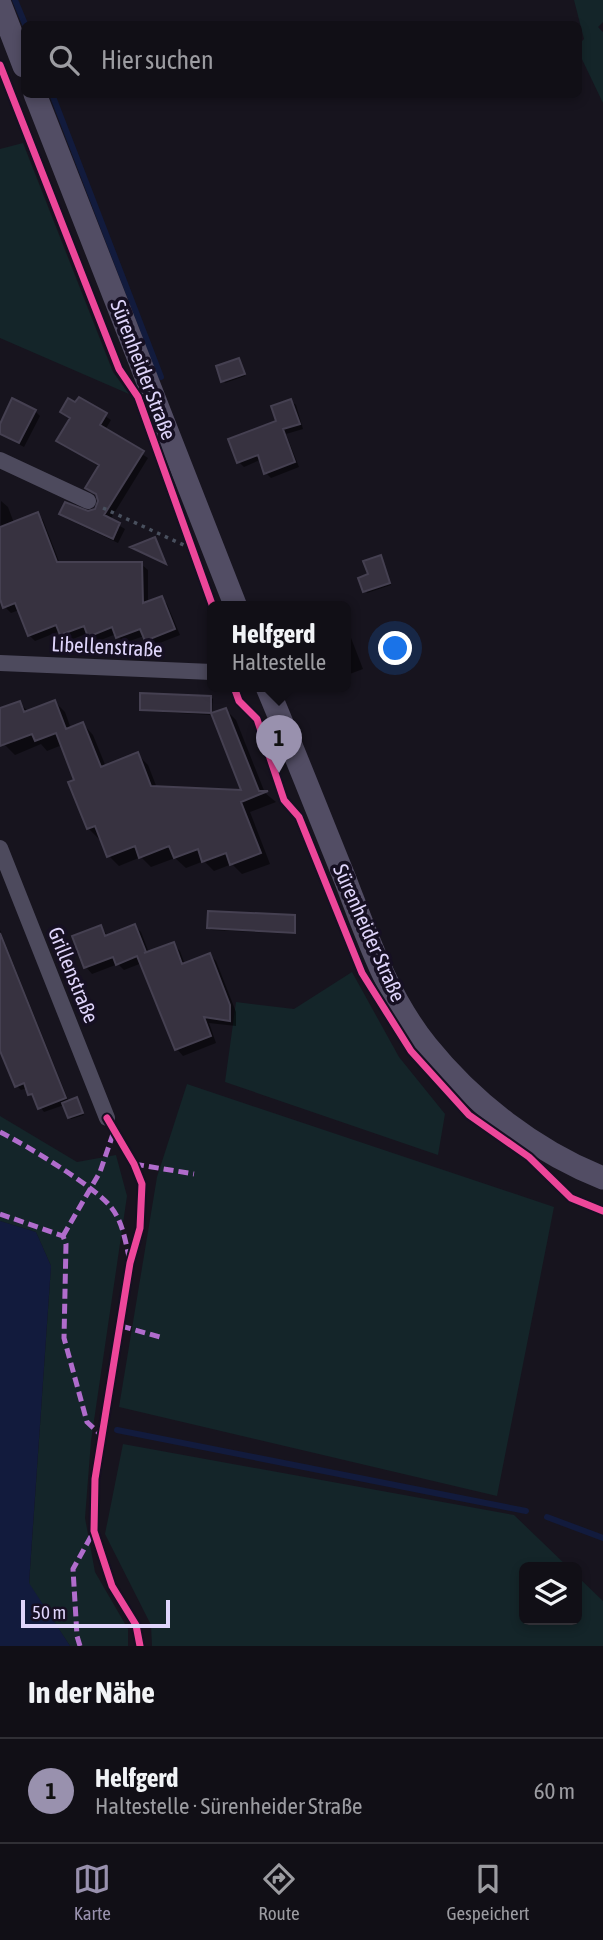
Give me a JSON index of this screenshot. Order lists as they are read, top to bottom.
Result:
{
  "streets": {
    "main road": ["Sürenheider Straße"],
    "street": ["Libellenstraße", "Grillenstraße"]
  },
  "scale_bar": "50 m",
  "page": {
    "search": "Hier suchen",
    "popup": ["Helfgerd", "Haltestelle"],
    "pins": "1",
    "scale": "50 m",
    "heading": "In der Nähe",
    "list": [
      {
        "mark": "1",
        "name": "Helfgerd",
        "note": "Haltestelle · Sürenheider Straße",
        "value": "60 m"
      }
    ],
    "nav": ["Karte", "Route", "Gespeichert"]
  }
}
